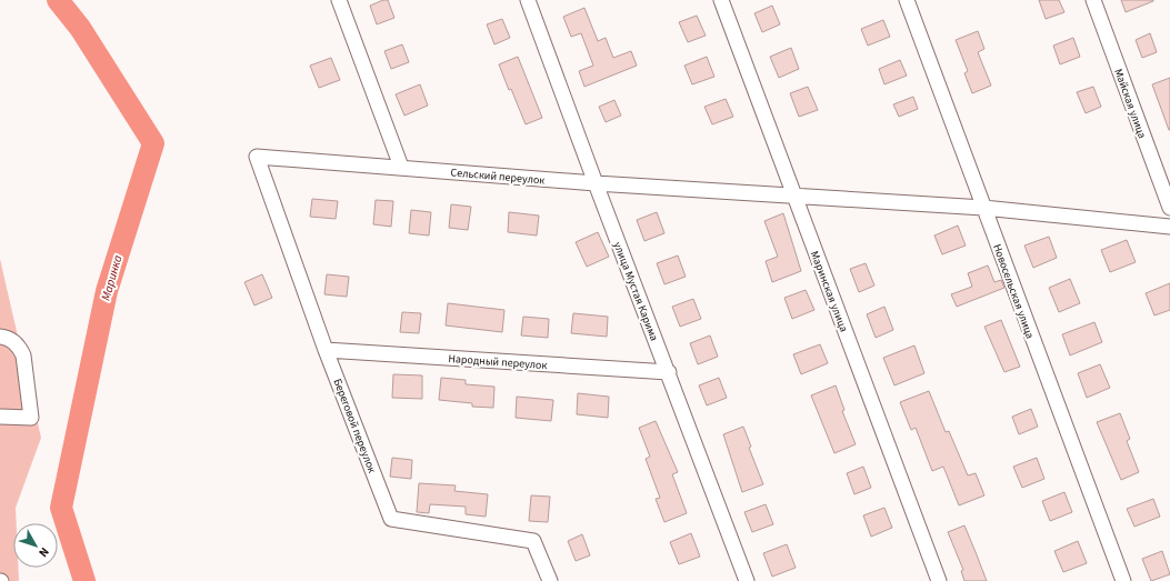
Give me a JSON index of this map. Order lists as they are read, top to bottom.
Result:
{
  "streets": {
    "street": [
      "Майская улица",
      "Сельский переулок",
      "улица Мустая Карима",
      "Маринская улица",
      "Новосельская улица",
      "Народный переулок",
      "Береговой переулок"
    ]
  },
  "crossings": [
    ["Сельский переулок", "улица Мустая Карима"],
    ["Сельский переулок", "Маринская улица"],
    ["Сельский переулок", "Новосельская улица"],
    ["Сельский переулок", "Береговой переулок"],
    ["улица Мустая Карима", "Народный переулок"],
    ["Народный переулок", "Береговой переулок"]
  ],
  "water": ["Маринка"],
  "north": "bottom right"
}
